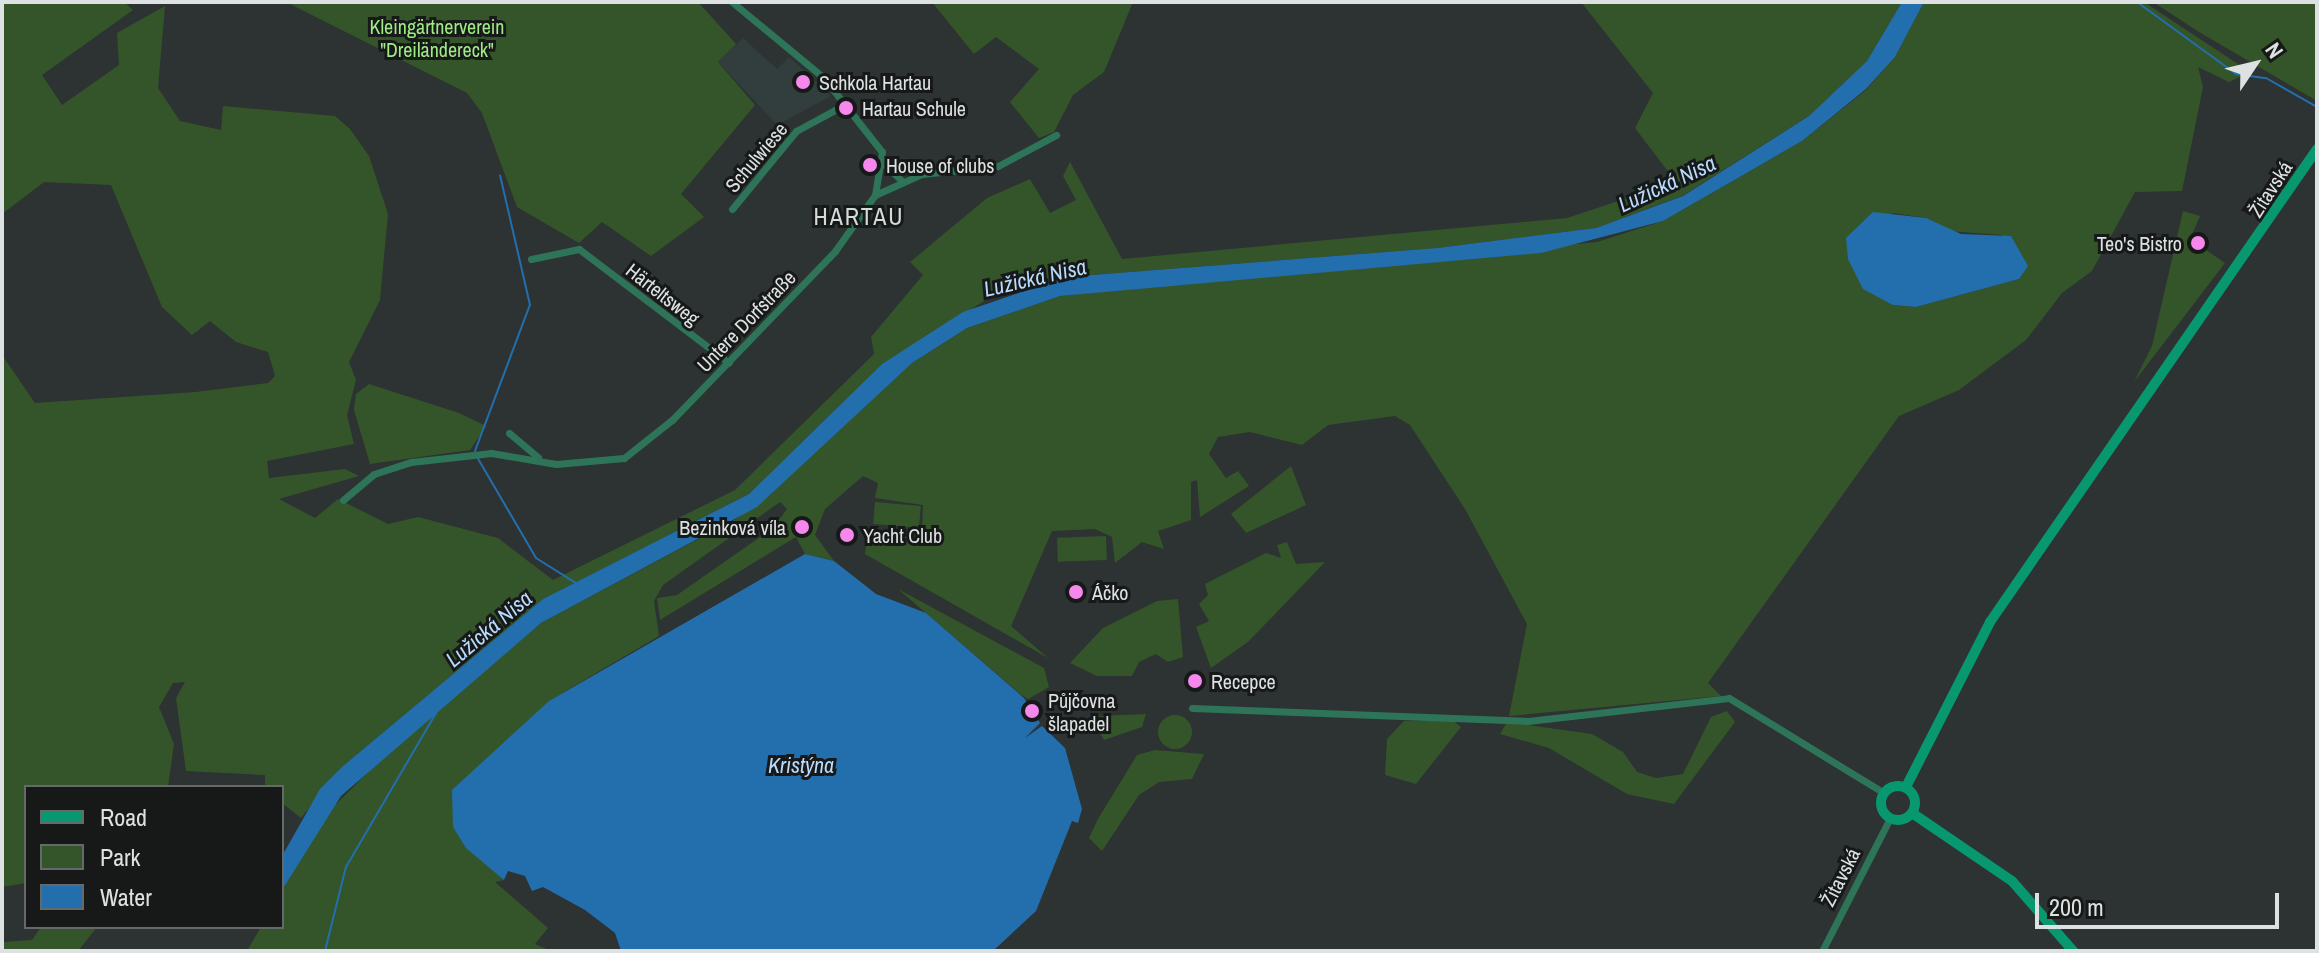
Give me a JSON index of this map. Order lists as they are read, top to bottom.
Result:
{
  "streets": {
    "main road": ["Žitavská"],
    "street": ["Schulwiese", "Härteltsweg", "Untere Dorfstraße"]
  },
  "crossings": [
    ["Härteltsweg", "Untere Dorfstraße"]
  ],
  "districts": ["HARTAU"],
  "water": ["Lužická Nisa", "Kristýna"],
  "parks": ["Kleingärtnerverein \"Dreiländereck\""],
  "places": [
    "Schkola Hartau",
    "Hartau Schule",
    "House of clubs",
    "Teo's Bistro",
    "Bezinková víla",
    "Yacht Club",
    "Áčko",
    "Recepce",
    "Půjčovna šlapadel"
  ],
  "legend": ["Road", "Park", "Water"],
  "scale_bar": "200 m",
  "north": "top right"
}
